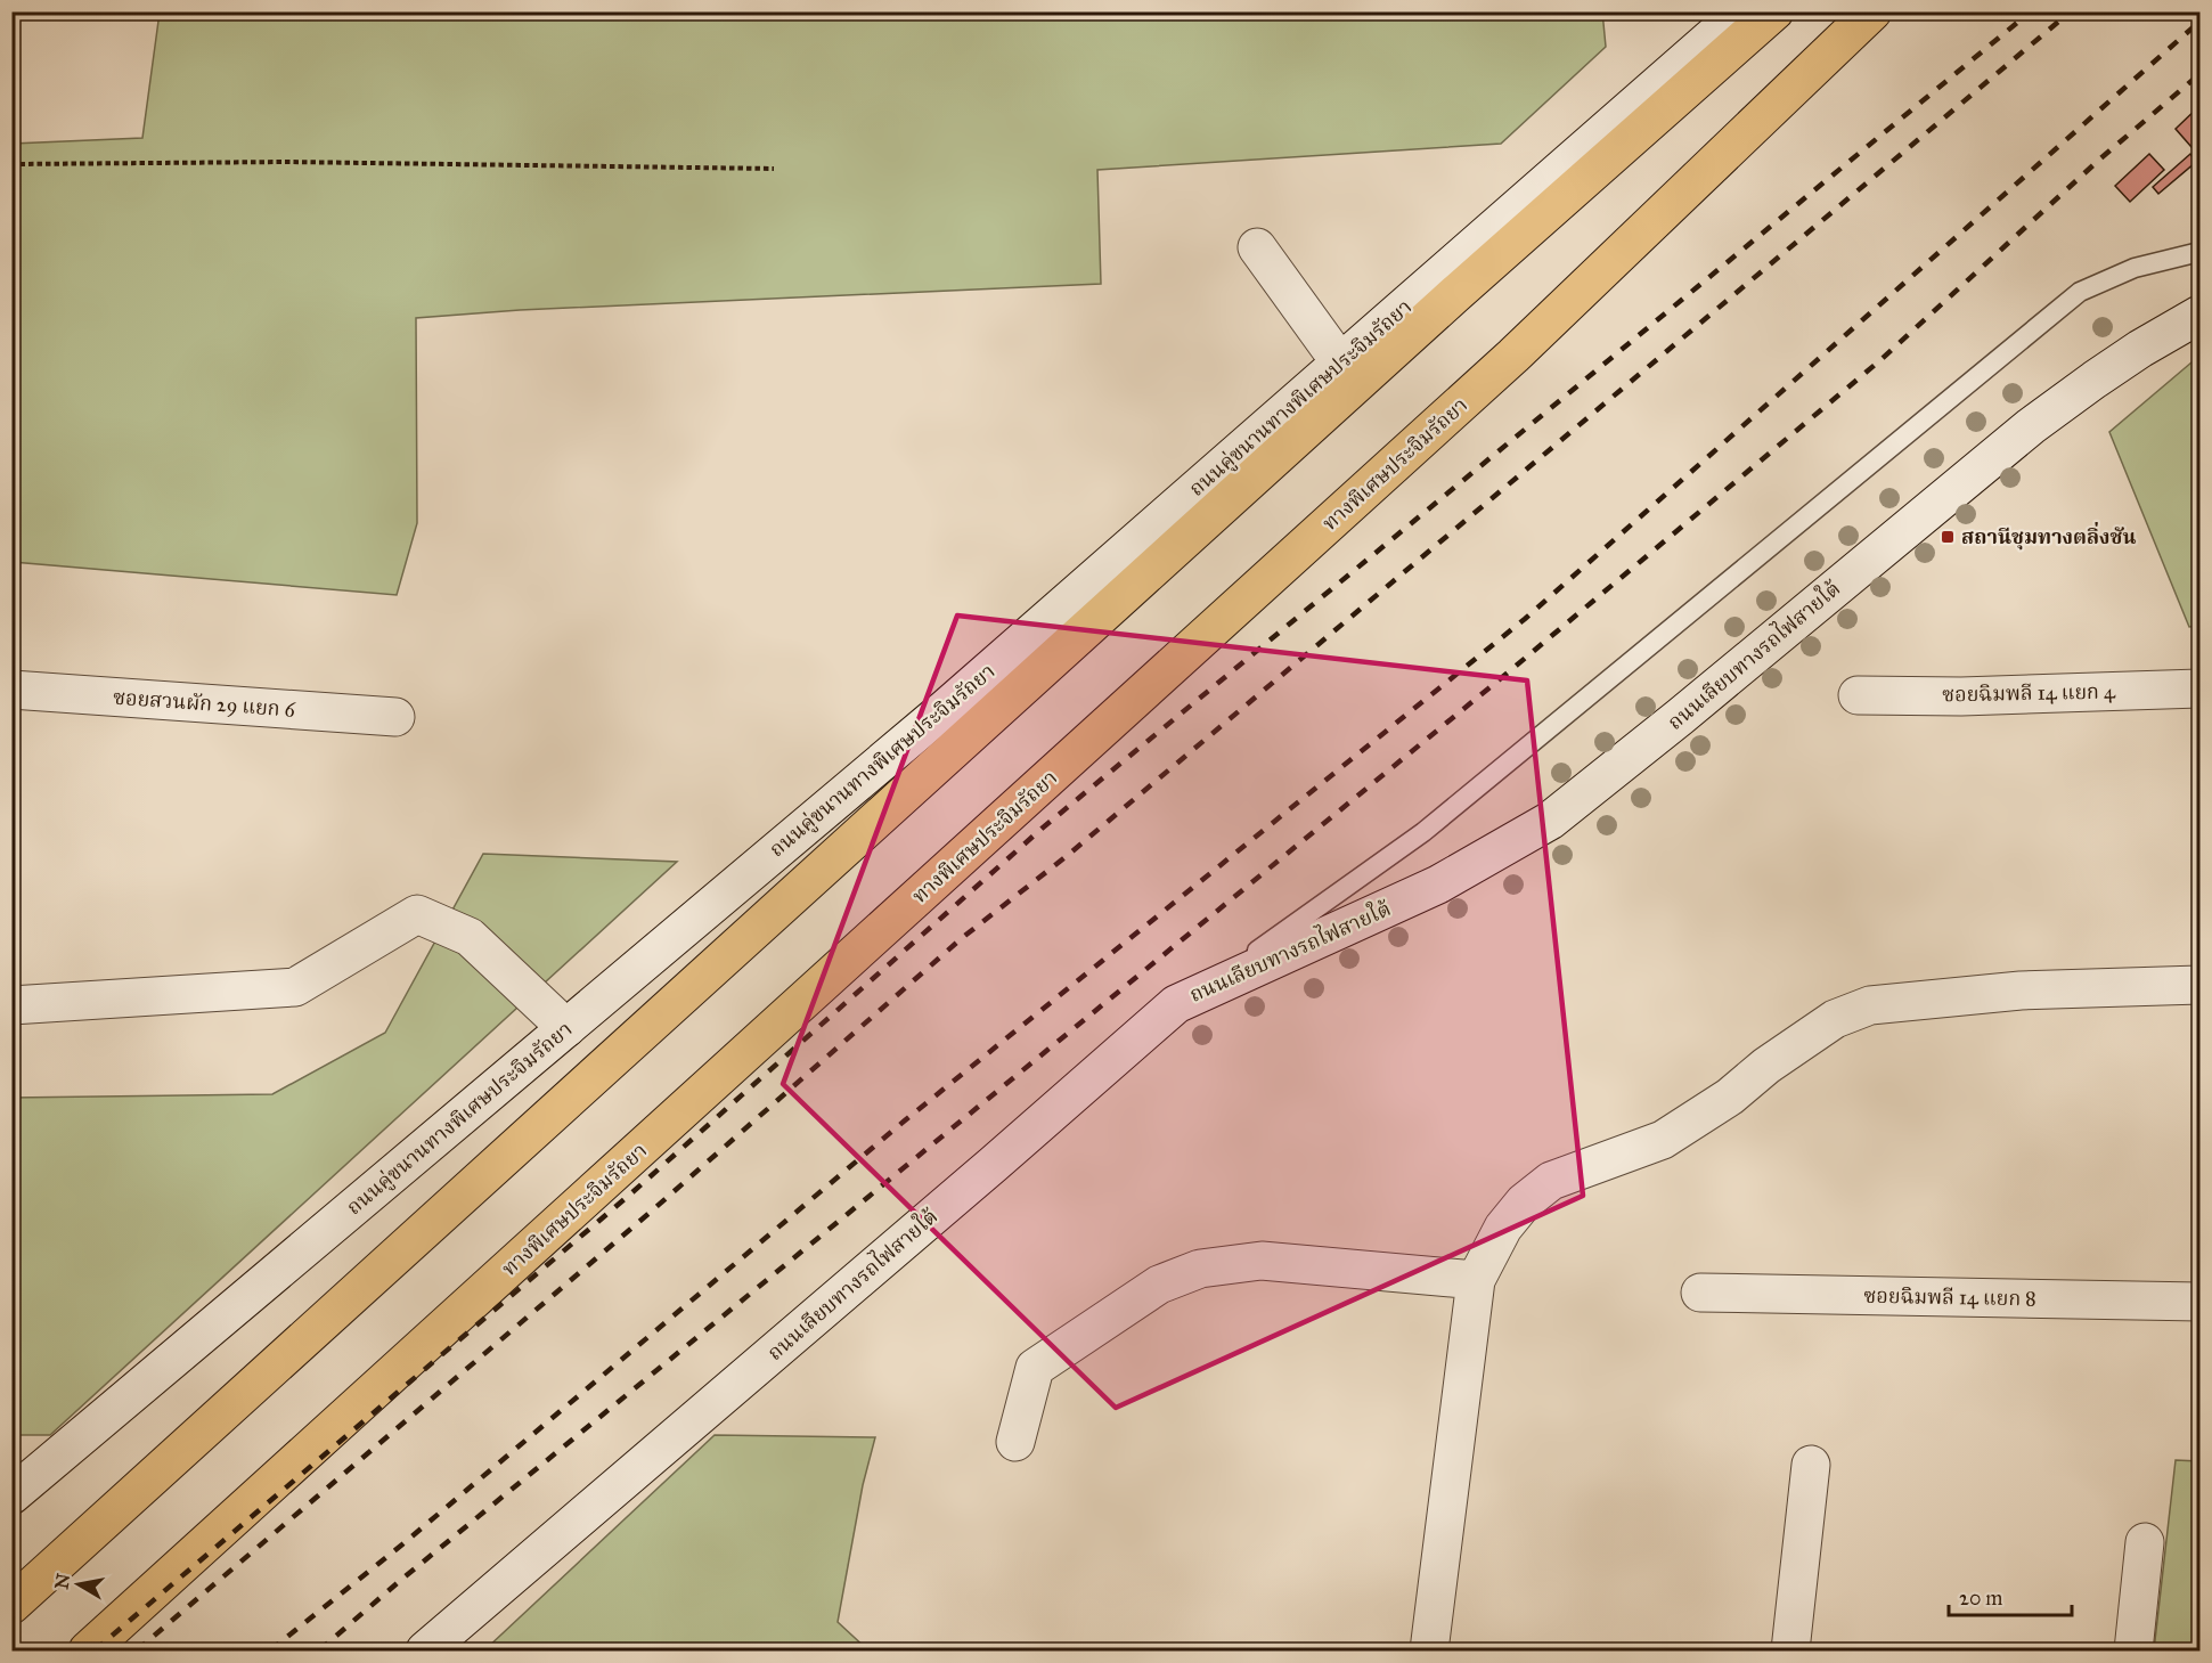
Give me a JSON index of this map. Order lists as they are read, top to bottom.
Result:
{
  "streets": {
    "highway": ["ทางพิเศษประจิมรัถยา"],
    "main road": [
      "ถนนคู่ขนานทางพิเศษประจิมรัถยา",
      "ถนนเลียบทางรถไฟสายใต้",
      "ซอยฉิมพลี 14 แยก 4",
      "ซอยสวนผัก 29 แยก 6",
      "ซอยฉิมพลี 14 แยก 8"
    ]
  },
  "places": {
    "transit": ["สถานีชุมทางตลิ่งชัน"]
  },
  "scale_bar": "20 m",
  "north": "left"
}
